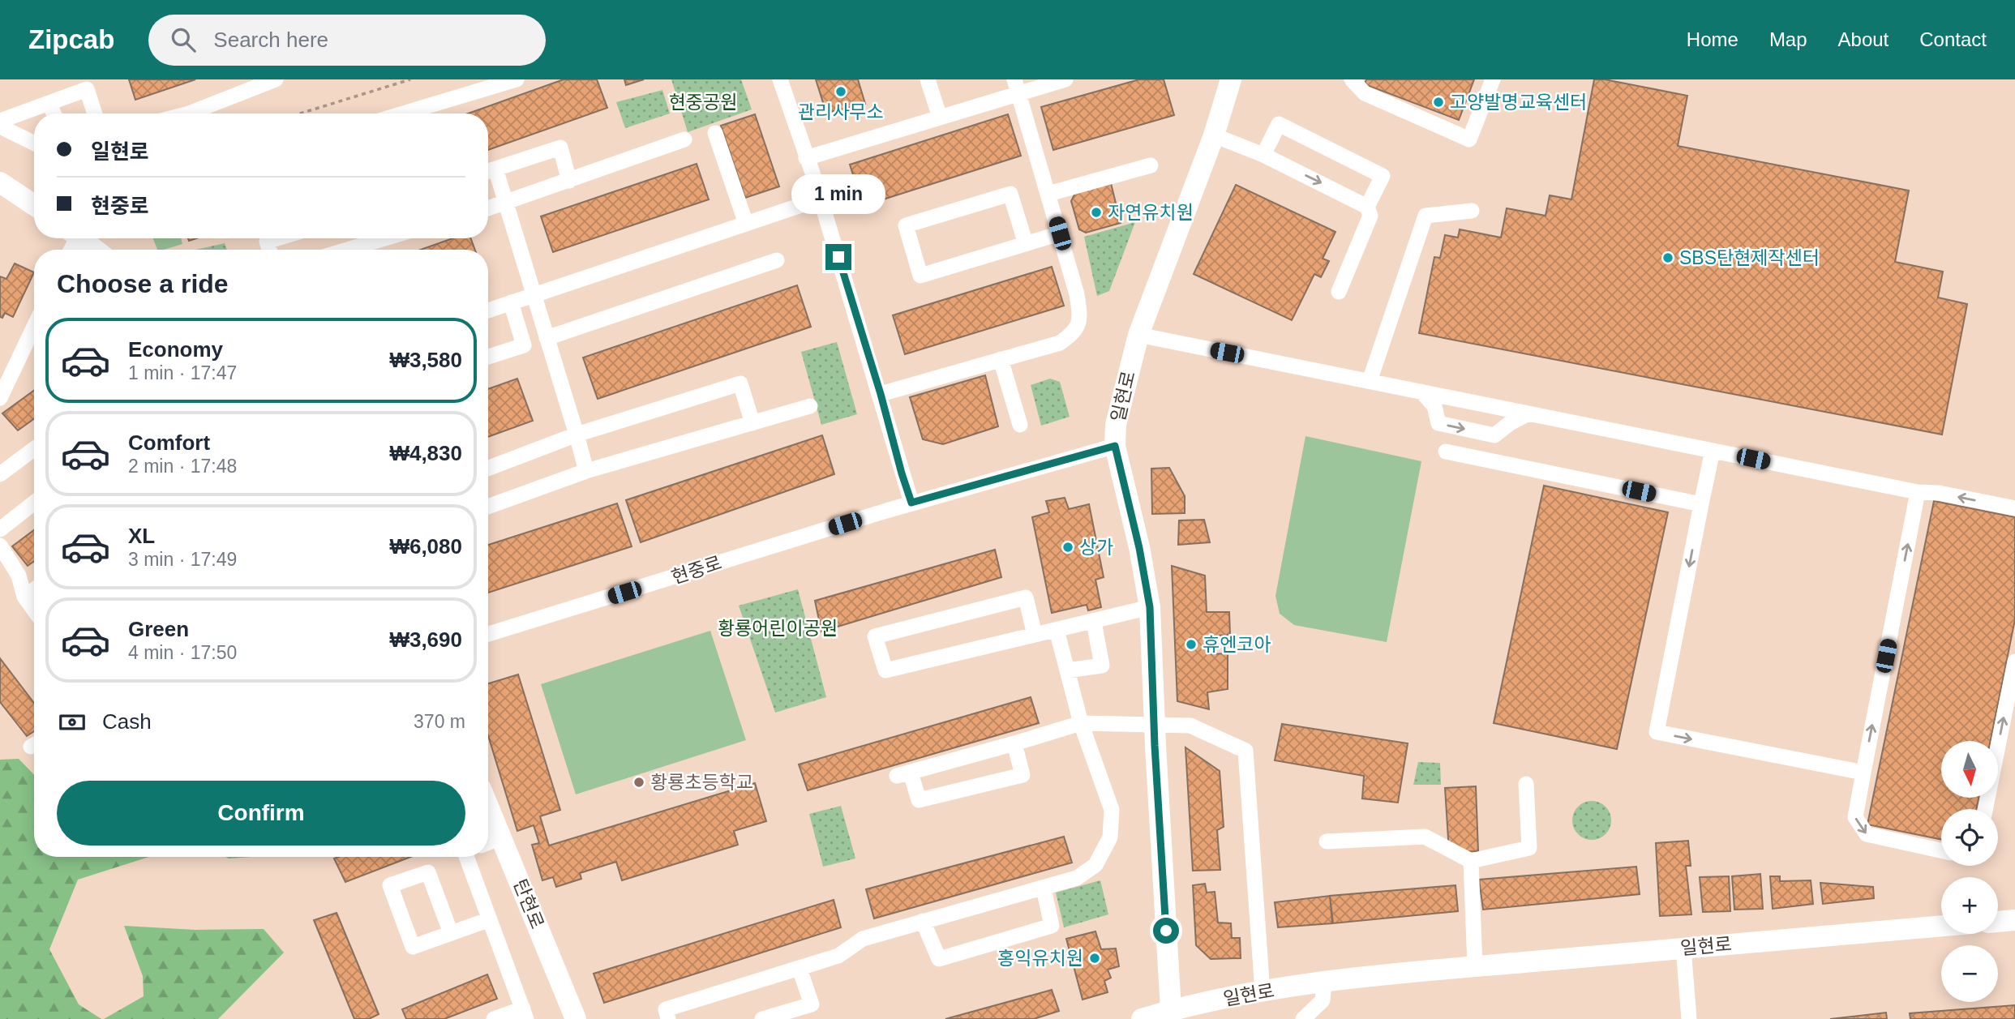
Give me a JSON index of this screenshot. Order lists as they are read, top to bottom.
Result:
{
  "streets": {
    "main road": ["일현로", "탄현로"],
    "street": ["현중로"]
  },
  "crossings": [
    ["일현로", "현중로"]
  ],
  "parks": ["현중공원", "황룡어린이공원"],
  "places": [
    "관리사무소",
    "고양발명교육센터",
    "자연유치원",
    "SBS탄현제작센터",
    "상가",
    "휴엔코아",
    "황룡초등학교",
    "홍익유치원"
  ],
  "north": "bottom",
  "page": {
    "header": "Zipcab",
    "search": "Search here",
    "nav": [
      "Home",
      "Map",
      "About",
      "Contact"
    ],
    "banner": ["일현로", "현중로"],
    "bubble": "1 min",
    "heading": "Choose a ride",
    "list": [
      {
        "name": "Economy",
        "note": "1 min · 17:47",
        "value": "₩3,580"
      },
      {
        "name": "Comfort",
        "note": "2 min · 17:48",
        "value": "₩4,830"
      },
      {
        "name": "XL",
        "note": "3 min · 17:49",
        "value": "₩6,080"
      },
      {
        "name": "Green",
        "note": "4 min · 17:50",
        "value": "₩3,690"
      }
    ],
    "pay": ["Cash", "370 m"],
    "map_buttons": ["+", "−"],
    "buttons": "Confirm"
  }
}
